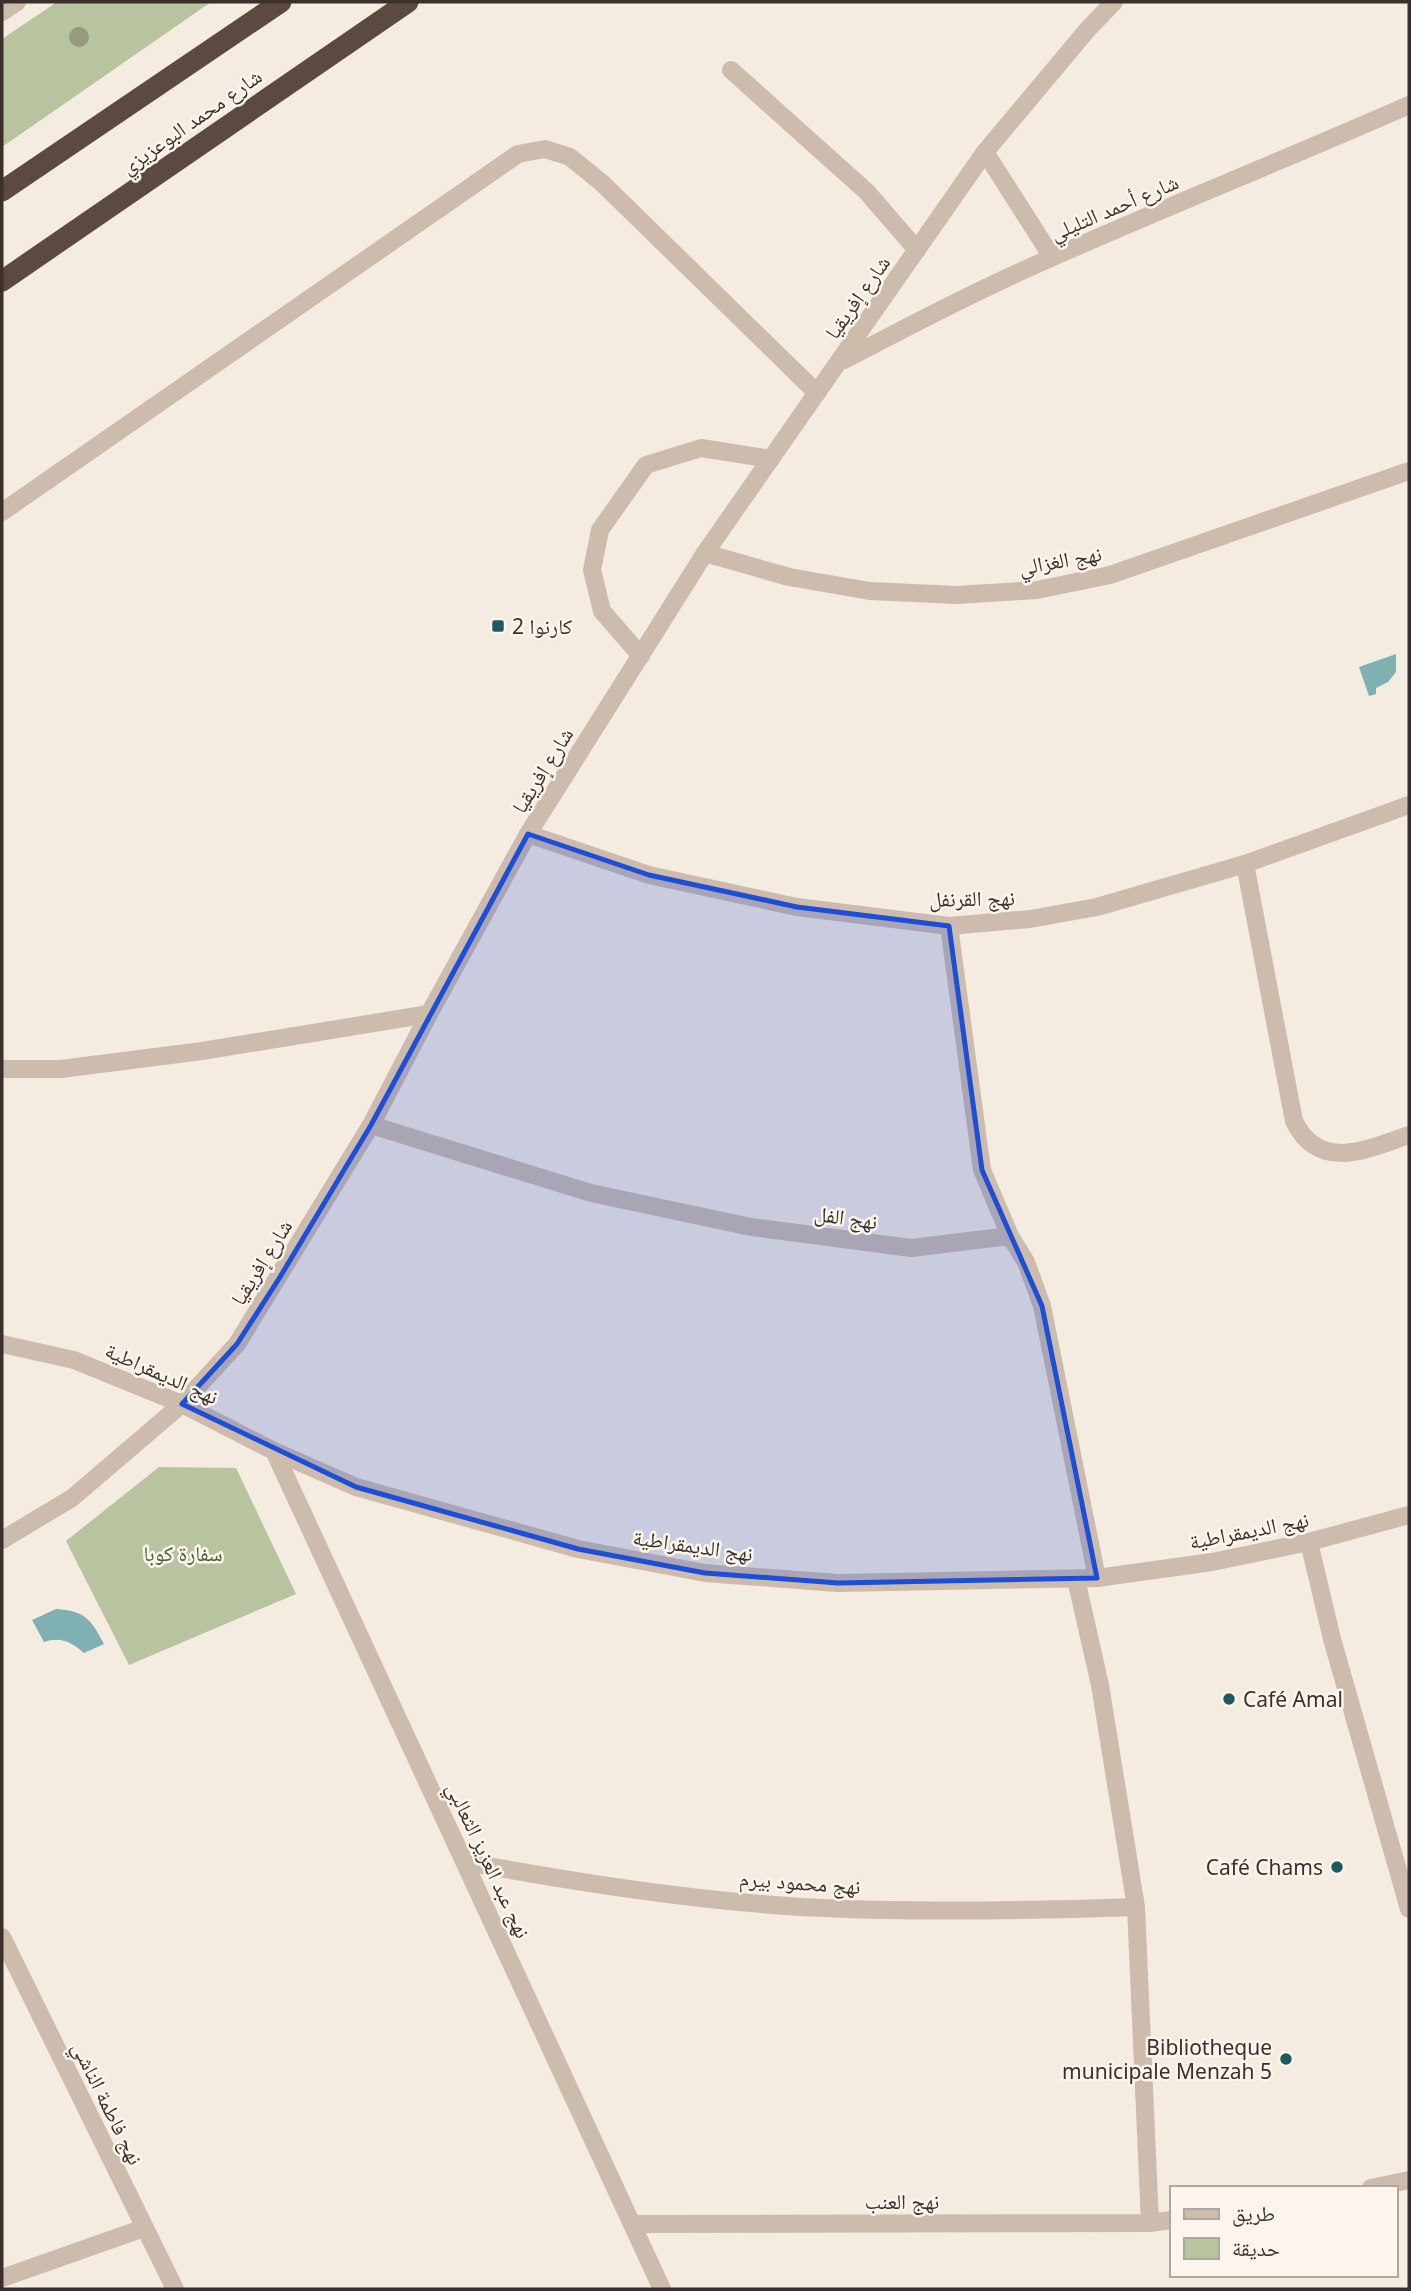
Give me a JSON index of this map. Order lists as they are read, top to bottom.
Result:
{
  "streets": {
    "highway": ["شارع محمد البوعزيزي"],
    "street": [
      "شارع أحمد التليلي",
      "شارع إفريقيا",
      "نهج الغزالي",
      "نهج القرنفل",
      "نهج الفل",
      "نهج الديمقراطية",
      "نهج عبد العزيز الثعالبي",
      "نهج محمود بيرم",
      "نهج فاطمة الناشي",
      "نهج العنب"
    ]
  },
  "crossings": [
    ["شارع أحمد التليلي", "شارع إفريقيا"],
    ["شارع إفريقيا", "نهج الغزالي"],
    ["شارع إفريقيا", "نهج القرنفل"],
    ["شارع إفريقيا", "نهج الفل"],
    ["شارع إفريقيا", "نهج الديمقراطية"],
    ["نهج الديمقراطية", "نهج عبد العزيز الثعالبي"],
    ["نهج عبد العزيز الثعالبي", "نهج محمود بيرم"],
    ["نهج عبد العزيز الثعالبي", "نهج العنب"]
  ],
  "parks": ["سفارة كوبا"],
  "places": {
    "transit": ["كارنوا 2"],
    "other": ["Café Amal", "Café Chams", "Bibliotheque municipale Menzah 5"]
  },
  "legend": ["طريق", "حديقة"]
}
